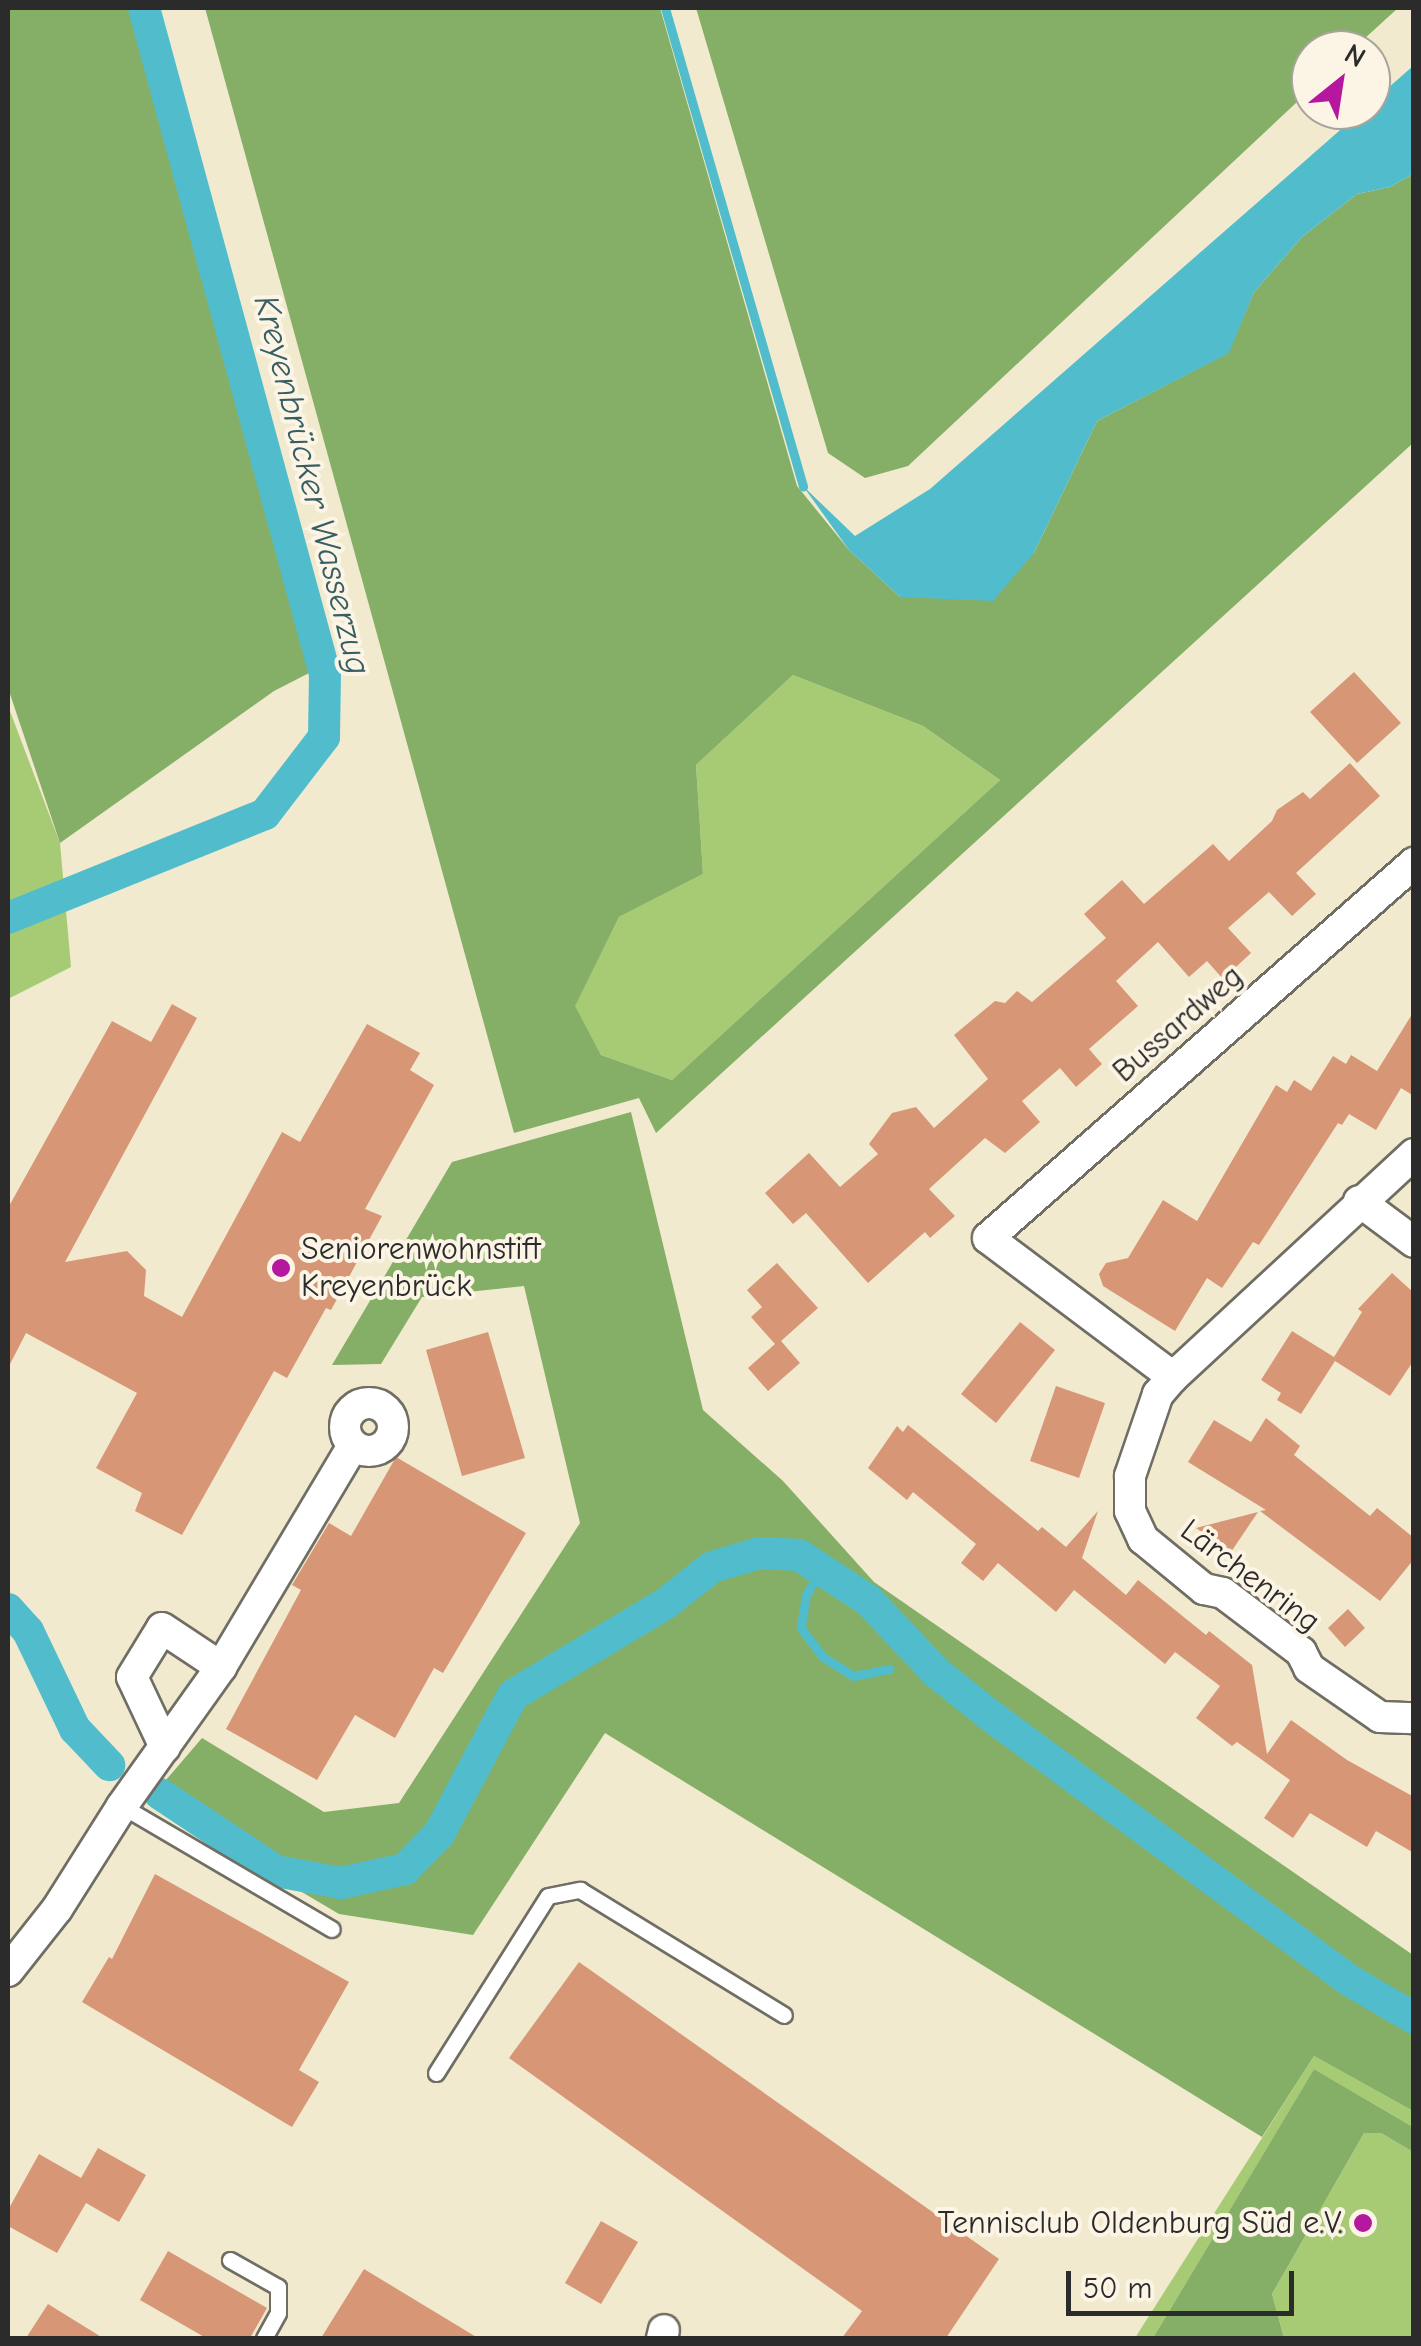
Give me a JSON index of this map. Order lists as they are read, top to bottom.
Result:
{
  "streets": {
    "street": ["Bussardweg", "Lärchenring"]
  },
  "crossings": [
    ["Bussardweg", "Lärchenring"]
  ],
  "water": ["Kreyenbrücker Wasserzug"],
  "places": ["Seniorenwohnstift Kreyenbrück", "Tennisclub Oldenburg Süd e.V."],
  "scale_bar": "50 m",
  "north": "top right"
}
